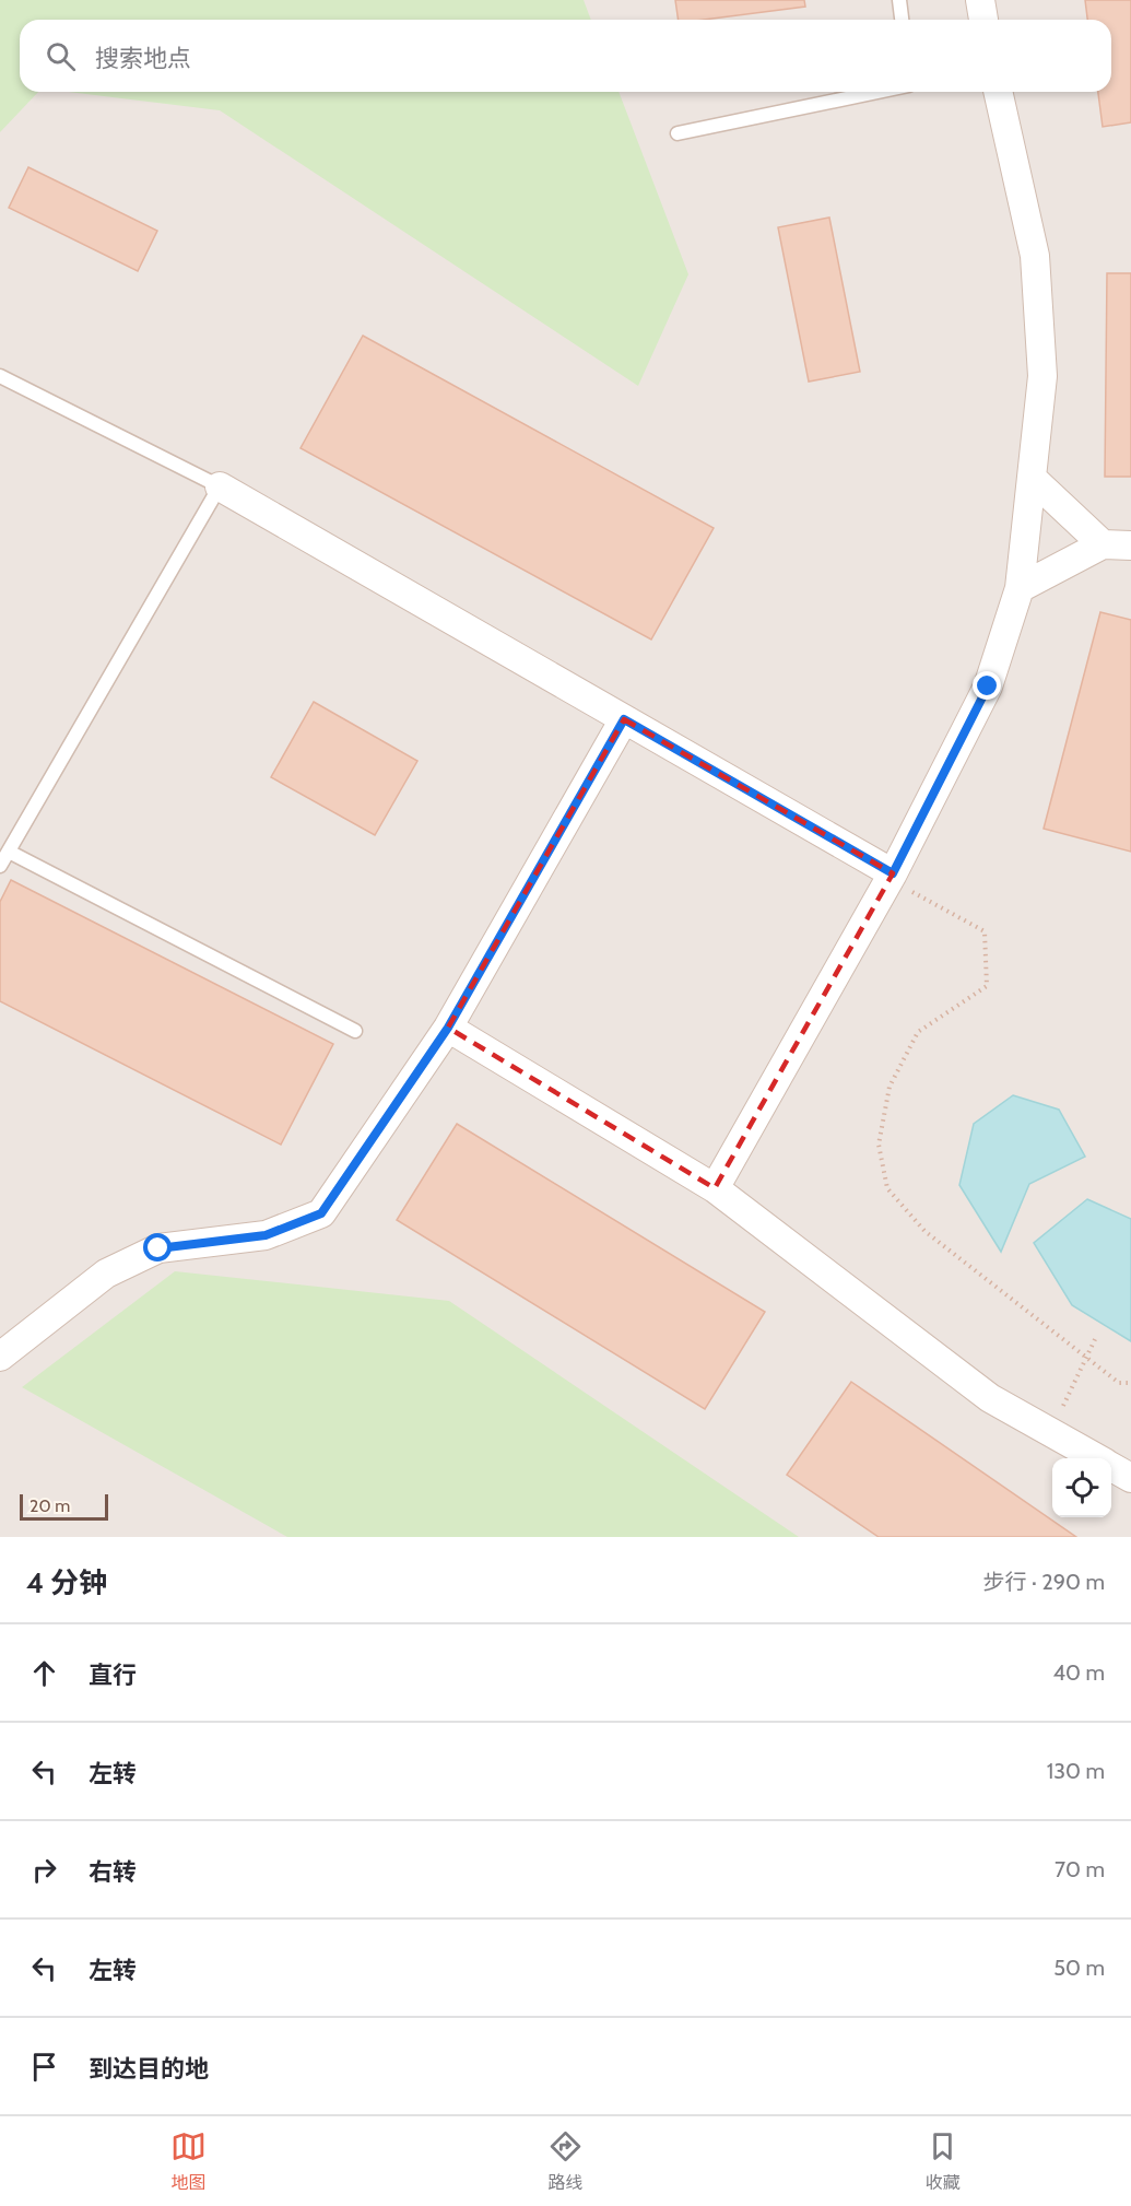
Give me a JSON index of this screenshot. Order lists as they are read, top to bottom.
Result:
{
  "scale_bar": "20 m",
  "page": {
    "search": "搜索地点",
    "scale": "20 m",
    "heading": ["4 分钟", "步行 · 290 m"],
    "list": [
      ["直行", "40 m"],
      ["左转", "130 m"],
      ["右转", "70 m"],
      ["左转", "50 m"],
      "到达目的地"
    ],
    "nav": ["地图", "路线", "收藏"]
  }
}
